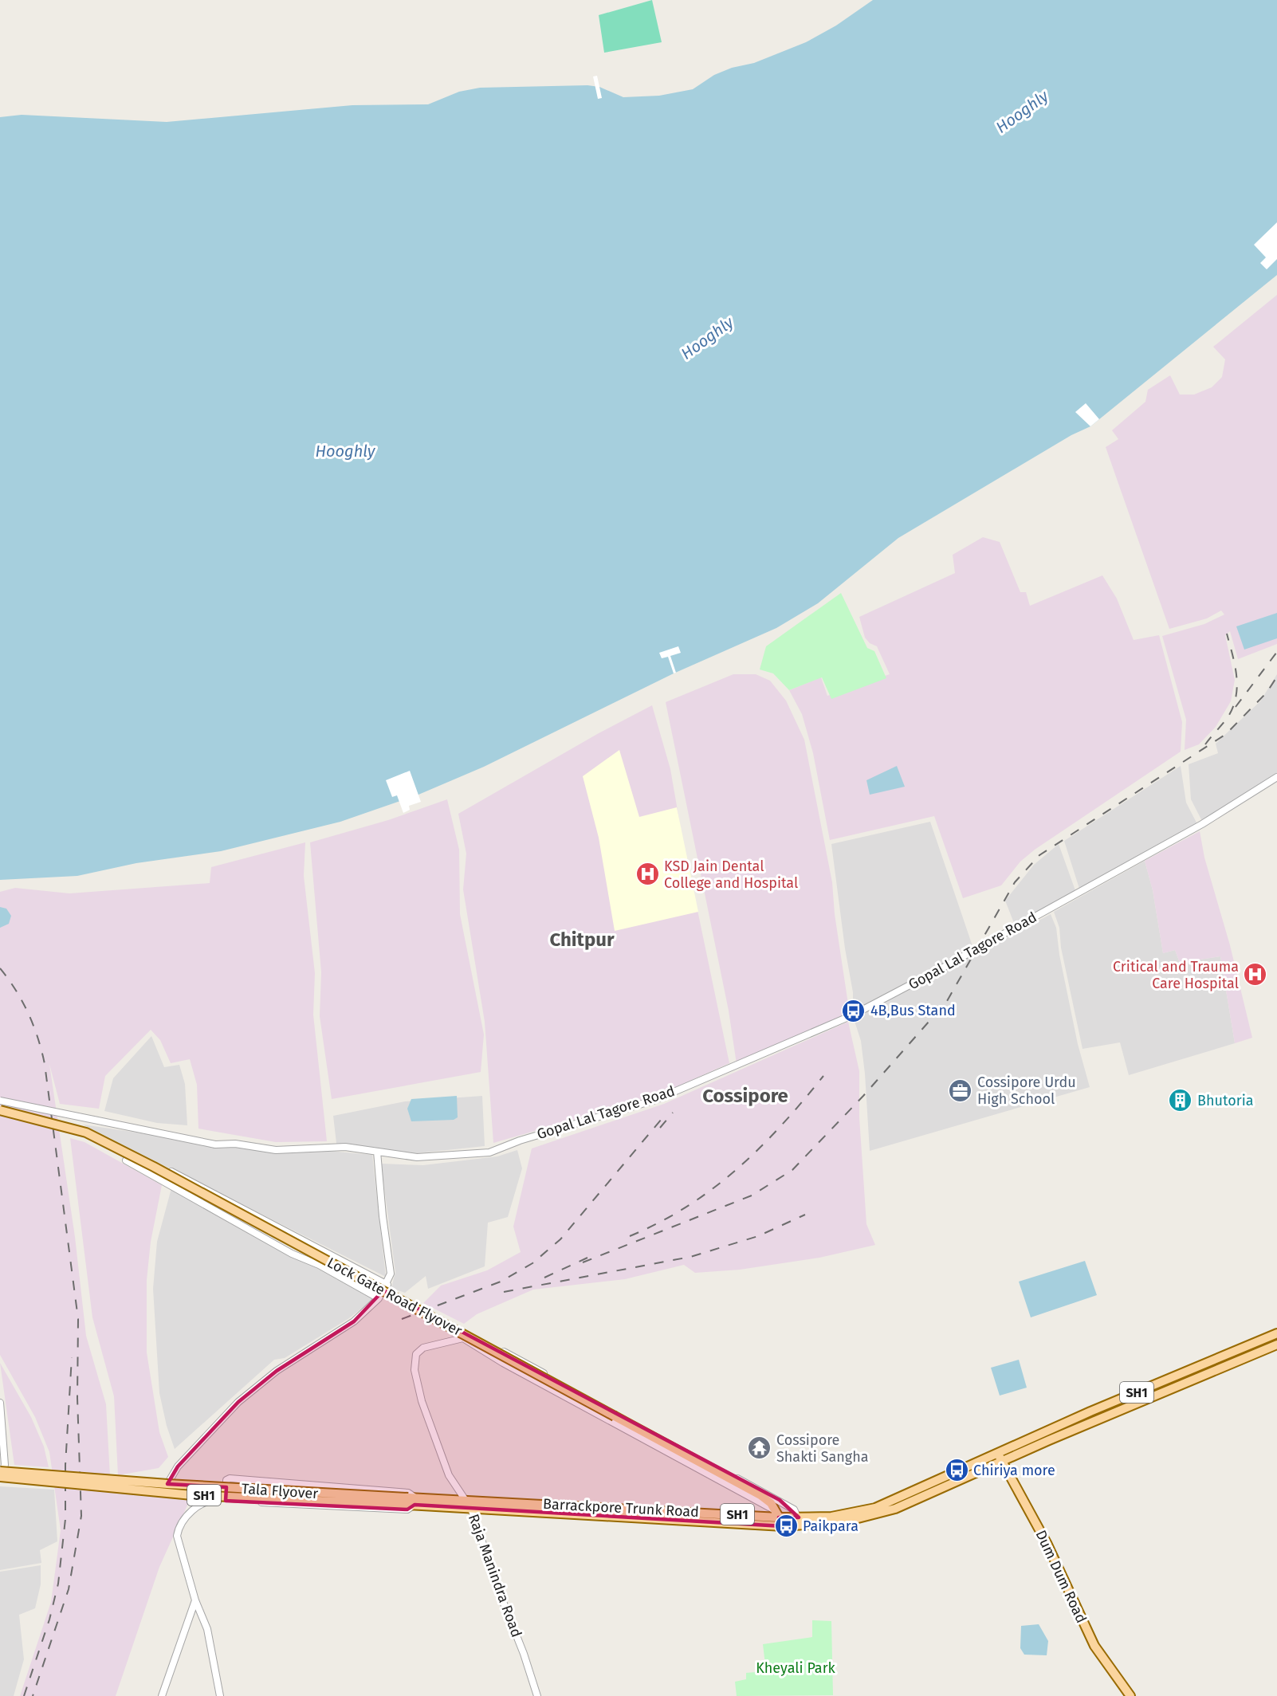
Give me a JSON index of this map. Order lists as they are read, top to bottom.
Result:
{
  "streets": {
    "main road": [
      "Lock Gate Road Flyover",
      "SH1",
      "Tala Flyover",
      "Barrackpore Trunk Road",
      "Dum Dum Road"
    ],
    "street": ["Gopal Lal Tagore Road", "Raja Manindra Road"]
  },
  "crossings": [
    ["Lock Gate Road Flyover", "Barrackpore Trunk Road"],
    ["Tala Flyover", "Barrackpore Trunk Road"],
    ["Barrackpore Trunk Road", "Raja Manindra Road"],
    ["Barrackpore Trunk Road", "Dum Dum Road"]
  ],
  "districts": ["Chitpur", "Cossipore"],
  "water": ["Hooghly"],
  "parks": ["Kheyali Park"],
  "places": {
    "hospital": ["KSD Jain Dental College and Hospital", "Critical and Trauma Care Hospital"],
    "bus stop": ["4B,Bus Stand", "Chiriya more", "Paikpara"],
    "office": ["Cossipore Urdu High School"],
    "building": ["Bhutoria"],
    "temple": ["Cossipore Shakti Sangha"]
  }
}
